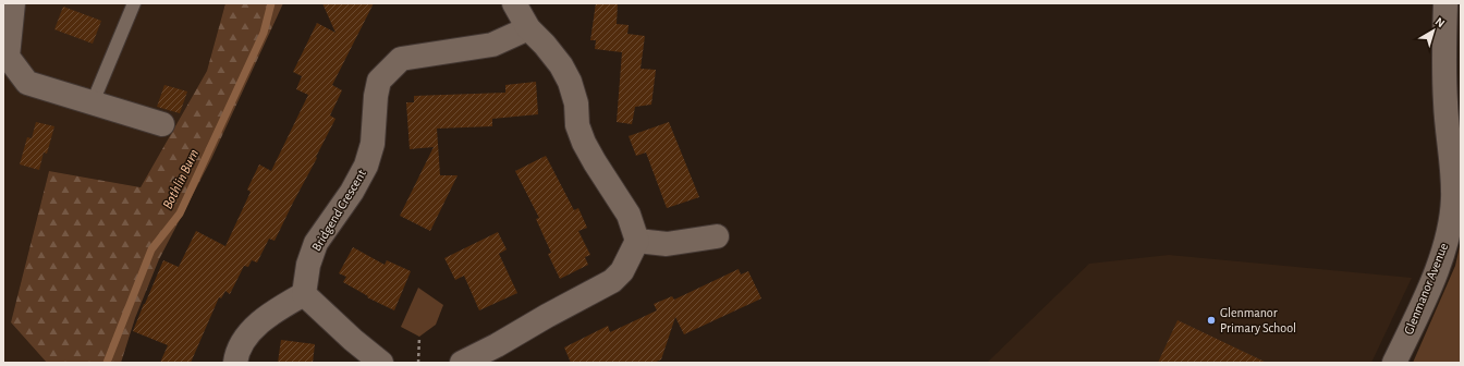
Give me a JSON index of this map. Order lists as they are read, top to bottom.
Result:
{
  "streets": {
    "street": ["Bridgend Crescent", "Glenmanor Avenue"]
  },
  "water": ["Bothlin Burn"],
  "places": ["Glenmanor Primary School"],
  "north": "top right"
}
